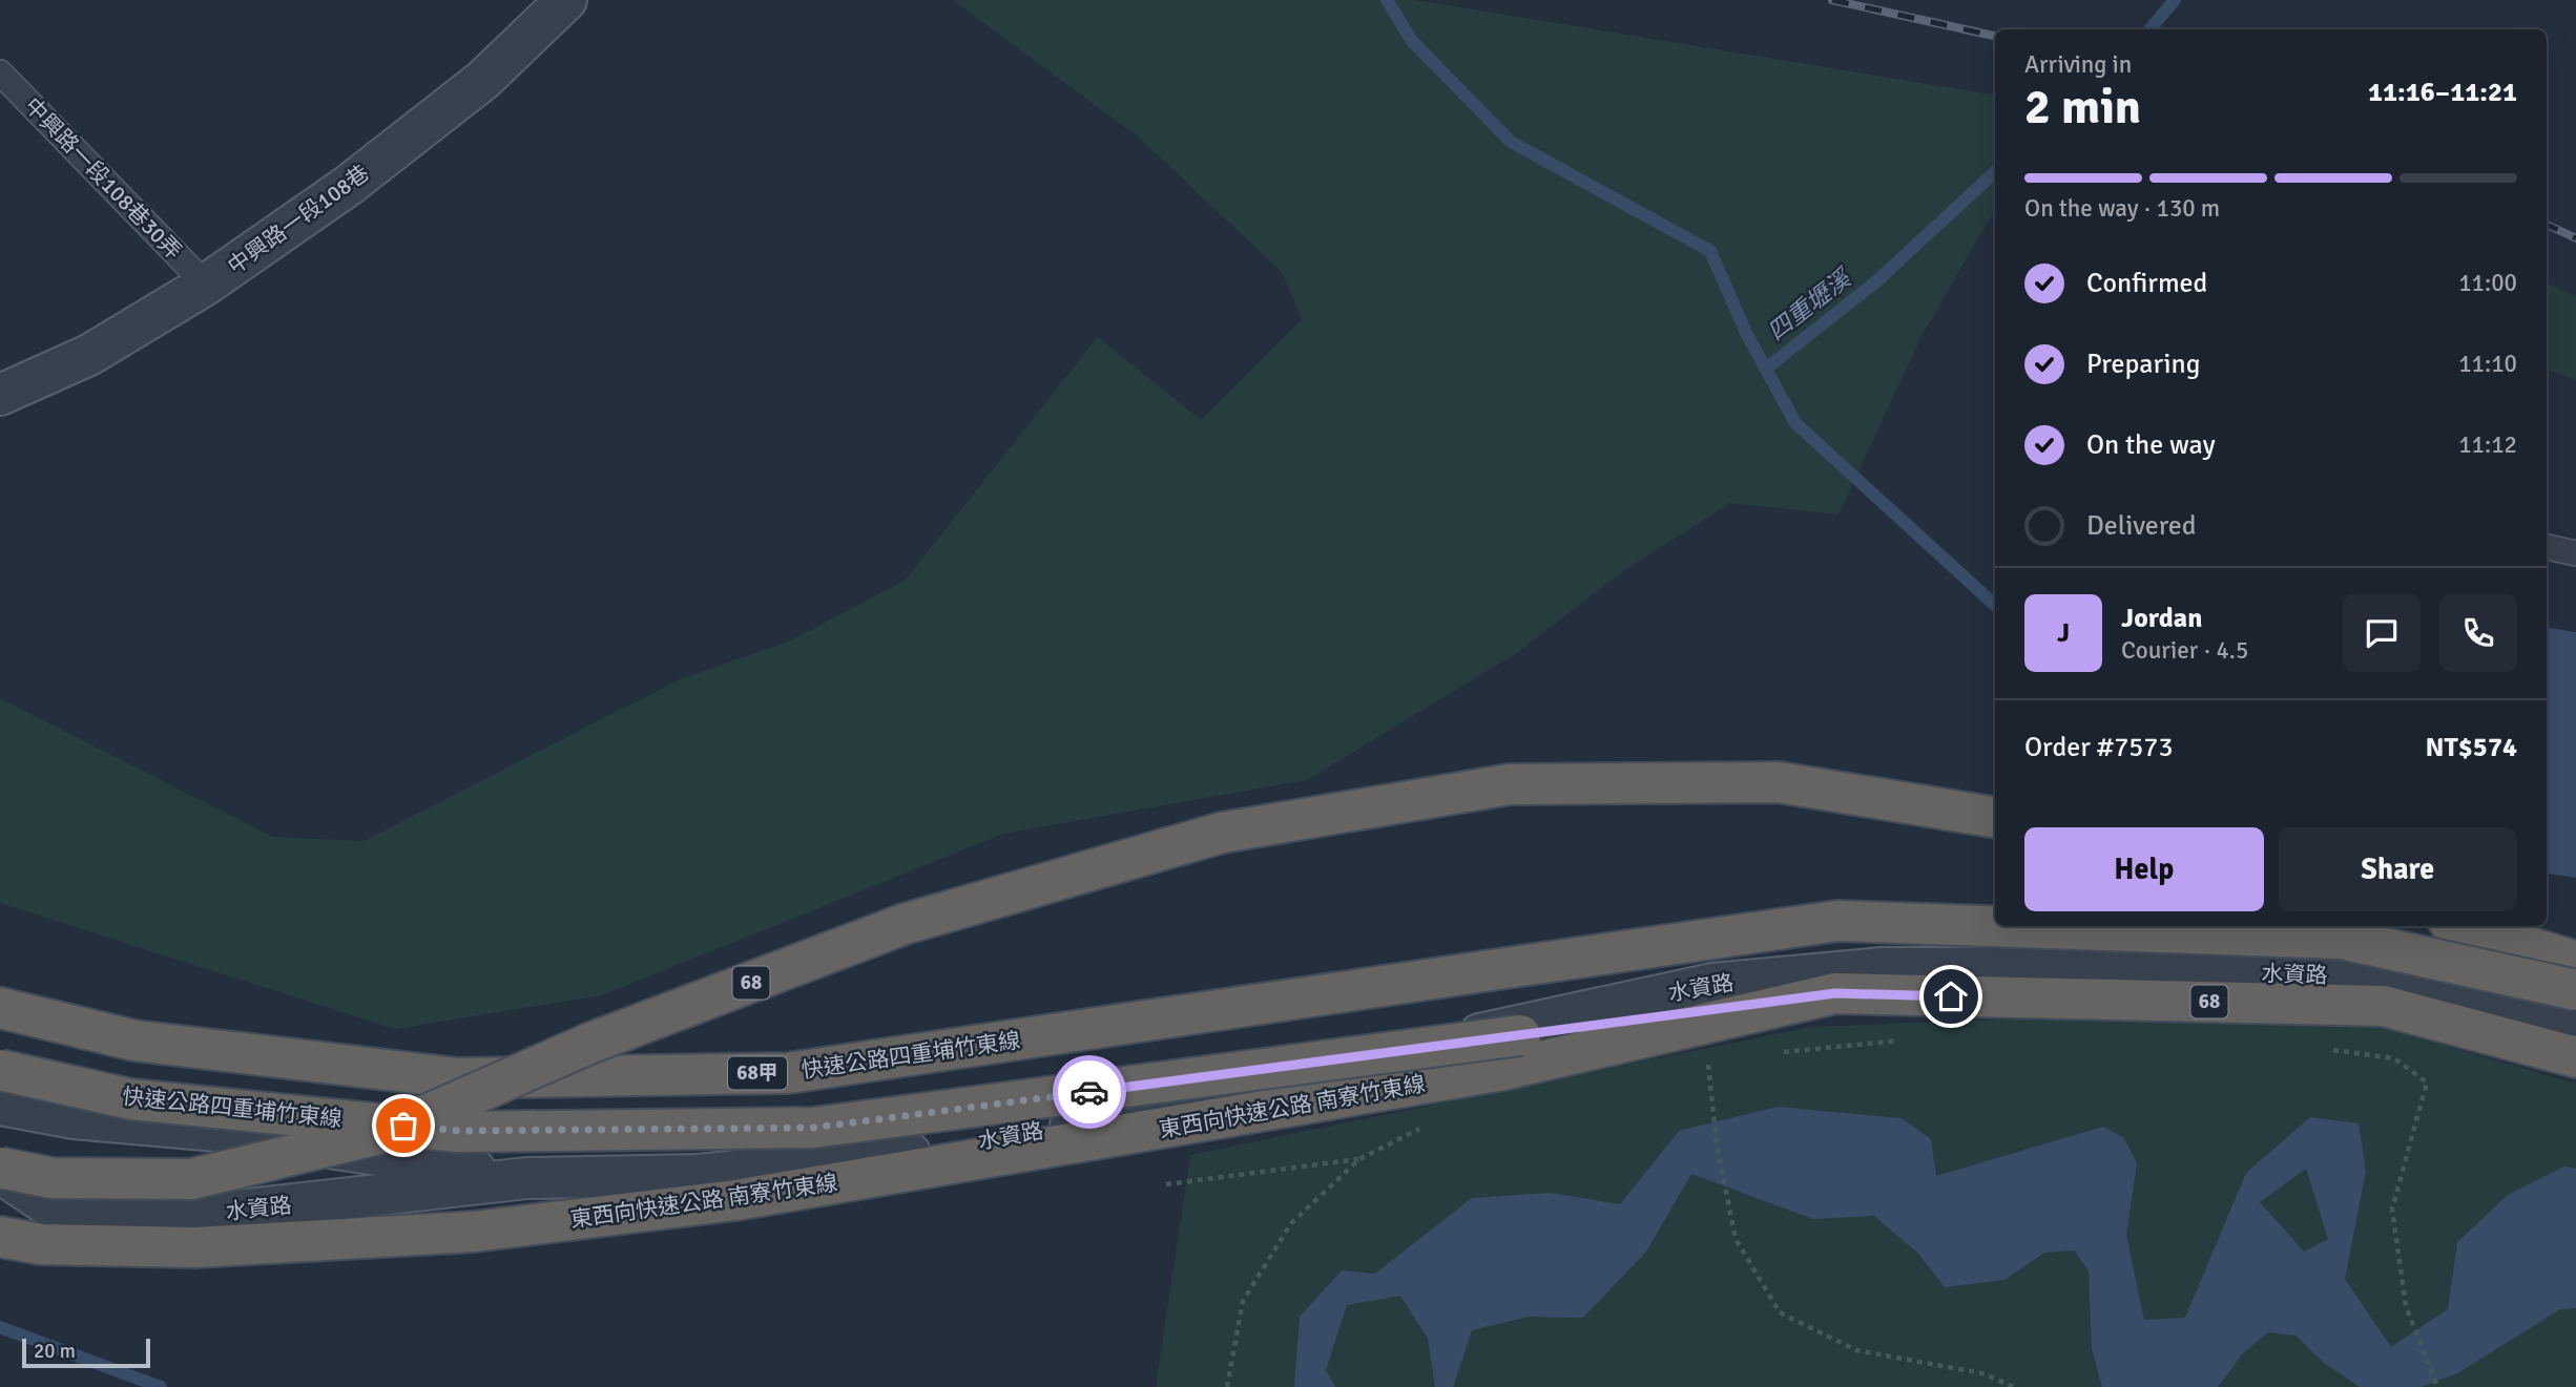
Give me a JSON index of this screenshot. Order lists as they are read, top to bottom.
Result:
{
  "streets": {
    "highway": [
      "68",
      "快速公路四重埔竹東線",
      "68甲",
      "東西向快速公路 南寮竹東線"
    ],
    "street": ["中興路一段108巷", "水資路"],
    "lane": ["中興路一段108巷30弄"]
  },
  "crossings": [
    ["中興路一段108巷30弄", "中興路一段108巷"],
    ["水資路", "68"],
    ["快速公路四重埔竹東線", "東西向快速公路 南寮竹東線"]
  ],
  "water": ["四重壢溪"],
  "scale_bar": "20 m",
  "page": {
    "heading": ["2 min", "Arriving in", "11:16–11:21"],
    "panel": [
      "Jordan",
      "Courier · 4.5",
      "Order #7573",
      "NT$574"
    ],
    "bar": "On the way · 130 m",
    "list": [
      ["Confirmed", "11:00"],
      ["Preparing", "11:10"],
      ["On the way", "11:12"],
      "Delivered"
    ],
    "round": "J",
    "buttons": ["Help", "Share"],
    "scale": "20 m"
  }
}
